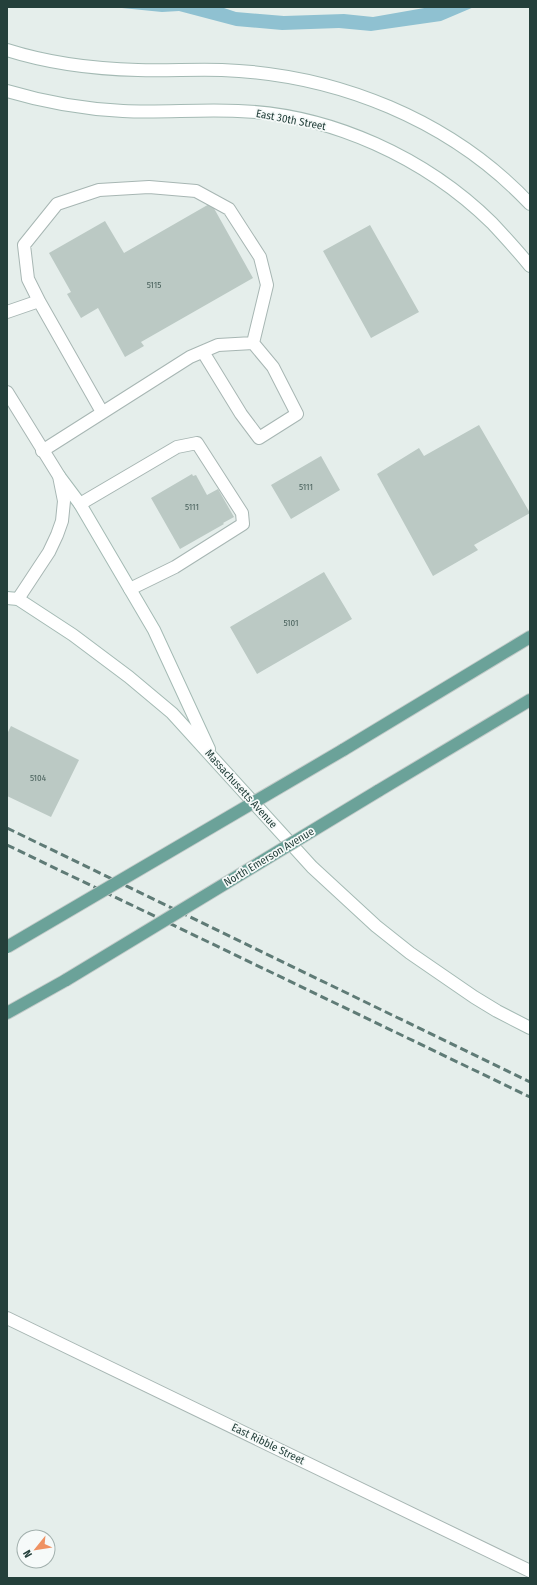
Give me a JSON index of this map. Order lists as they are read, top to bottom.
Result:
{
  "streets": {
    "main road": [
      "East 30th Street",
      "Massachusetts Avenue",
      "North Emerson Avenue",
      "East Ribble Street"
    ]
  },
  "house_numbers": [
    "5115",
    "5111",
    "5111",
    "5101",
    "5104"
  ],
  "north": "bottom left"
}
